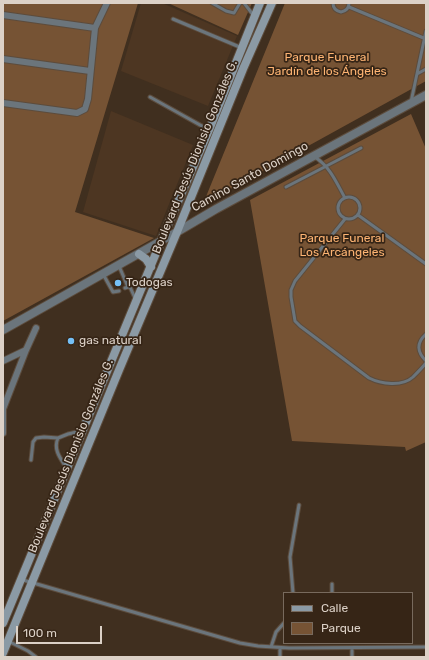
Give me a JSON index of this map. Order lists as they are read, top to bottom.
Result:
{
  "streets": {
    "main road": ["Boulevard Jesús Dionisio Gonzáles G."],
    "street": ["Camino Santo Domingo"]
  },
  "crossings": [
    ["Boulevard Jesús Dionisio Gonzáles G.", "Camino Santo Domingo"]
  ],
  "parks": ["Parque Funeral Jardín de los Ángeles", "Parque Funeral Los Arcángeles"],
  "places": ["Todogas", "gas natural"],
  "legend": ["Calle", "Parque"],
  "scale_bar": "100 m"
}
